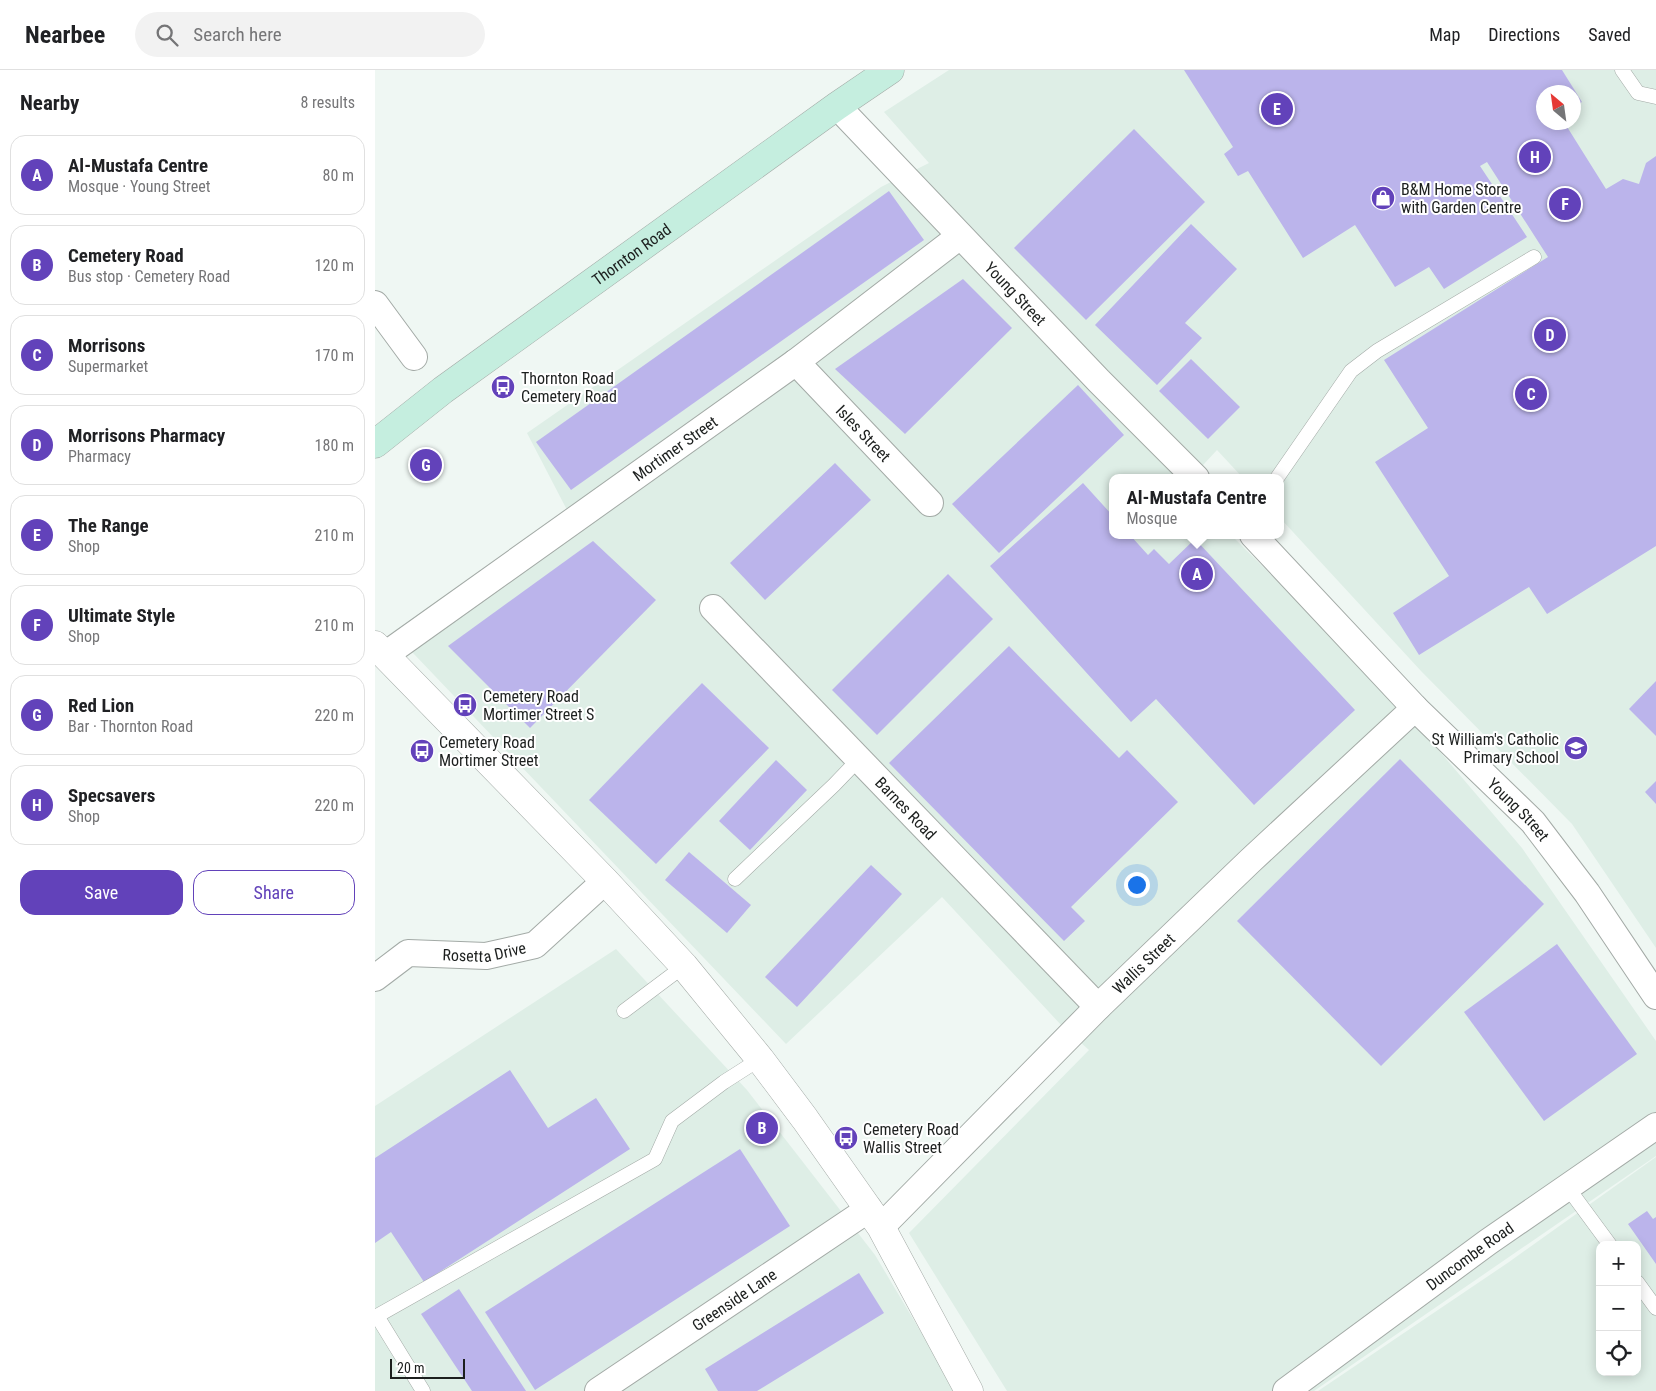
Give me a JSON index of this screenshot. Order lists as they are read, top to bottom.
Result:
{
  "streets": {
    "main road": ["Thornton Road"],
    "street": [
      "Young Street",
      "Isles Street",
      "Mortimer Street",
      "Barnes Road",
      "Rosetta Drive",
      "Wallis Street",
      "Duncombe Road",
      "Greenside Lane"
    ]
  },
  "crossings": [
    ["Thornton Road", "Young Street"],
    ["Young Street", "Mortimer Street"],
    ["Young Street", "Wallis Street"],
    ["Isles Street", "Mortimer Street"],
    ["Barnes Road", "Wallis Street"],
    ["Wallis Street", "Greenside Lane"]
  ],
  "places": {
    "shop": ["B&M Home Store with Garden Centre"],
    "bus stop": [
      "Thornton Road Cemetery Road",
      "Cemetery Road Mortimer Street S",
      "Cemetery Road Mortimer Street",
      "Cemetery Road Wallis Street"
    ],
    "school or university": ["St William's Catholic Primary School"]
  },
  "scale_bar": "20 m",
  "north": "top left",
  "page": {
    "header": "Nearbee",
    "search": "Search here",
    "nav": ["Map", "Directions", "Saved"],
    "heading": ["Nearby", "8 results"],
    "pins": [
      "E",
      "H",
      "F",
      "D",
      "C",
      "G",
      "A",
      "B"
    ],
    "list": [
      {
        "mark": "A",
        "name": "Al-Mustafa Centre",
        "note": "Mosque · Young Street",
        "value": "80 m"
      },
      {
        "mark": "B",
        "name": "Cemetery Road",
        "note": "Bus stop · Cemetery Road",
        "value": "120 m"
      },
      {
        "mark": "C",
        "name": "Morrisons",
        "note": "Supermarket",
        "value": "170 m"
      },
      {
        "mark": "D",
        "name": "Morrisons Pharmacy",
        "note": "Pharmacy",
        "value": "180 m"
      },
      {
        "mark": "E",
        "name": "The Range",
        "note": "Shop",
        "value": "210 m"
      },
      {
        "mark": "F",
        "name": "Ultimate Style",
        "note": "Shop",
        "value": "210 m"
      },
      {
        "mark": "G",
        "name": "Red Lion",
        "note": "Bar · Thornton Road",
        "value": "220 m"
      },
      {
        "mark": "H",
        "name": "Specsavers",
        "note": "Shop",
        "value": "220 m"
      }
    ],
    "popup": ["Al-Mustafa Centre", "Mosque"],
    "buttons": ["Save", "Share"],
    "map_buttons": ["+", "−"],
    "scale": "20 m"
  }
}
